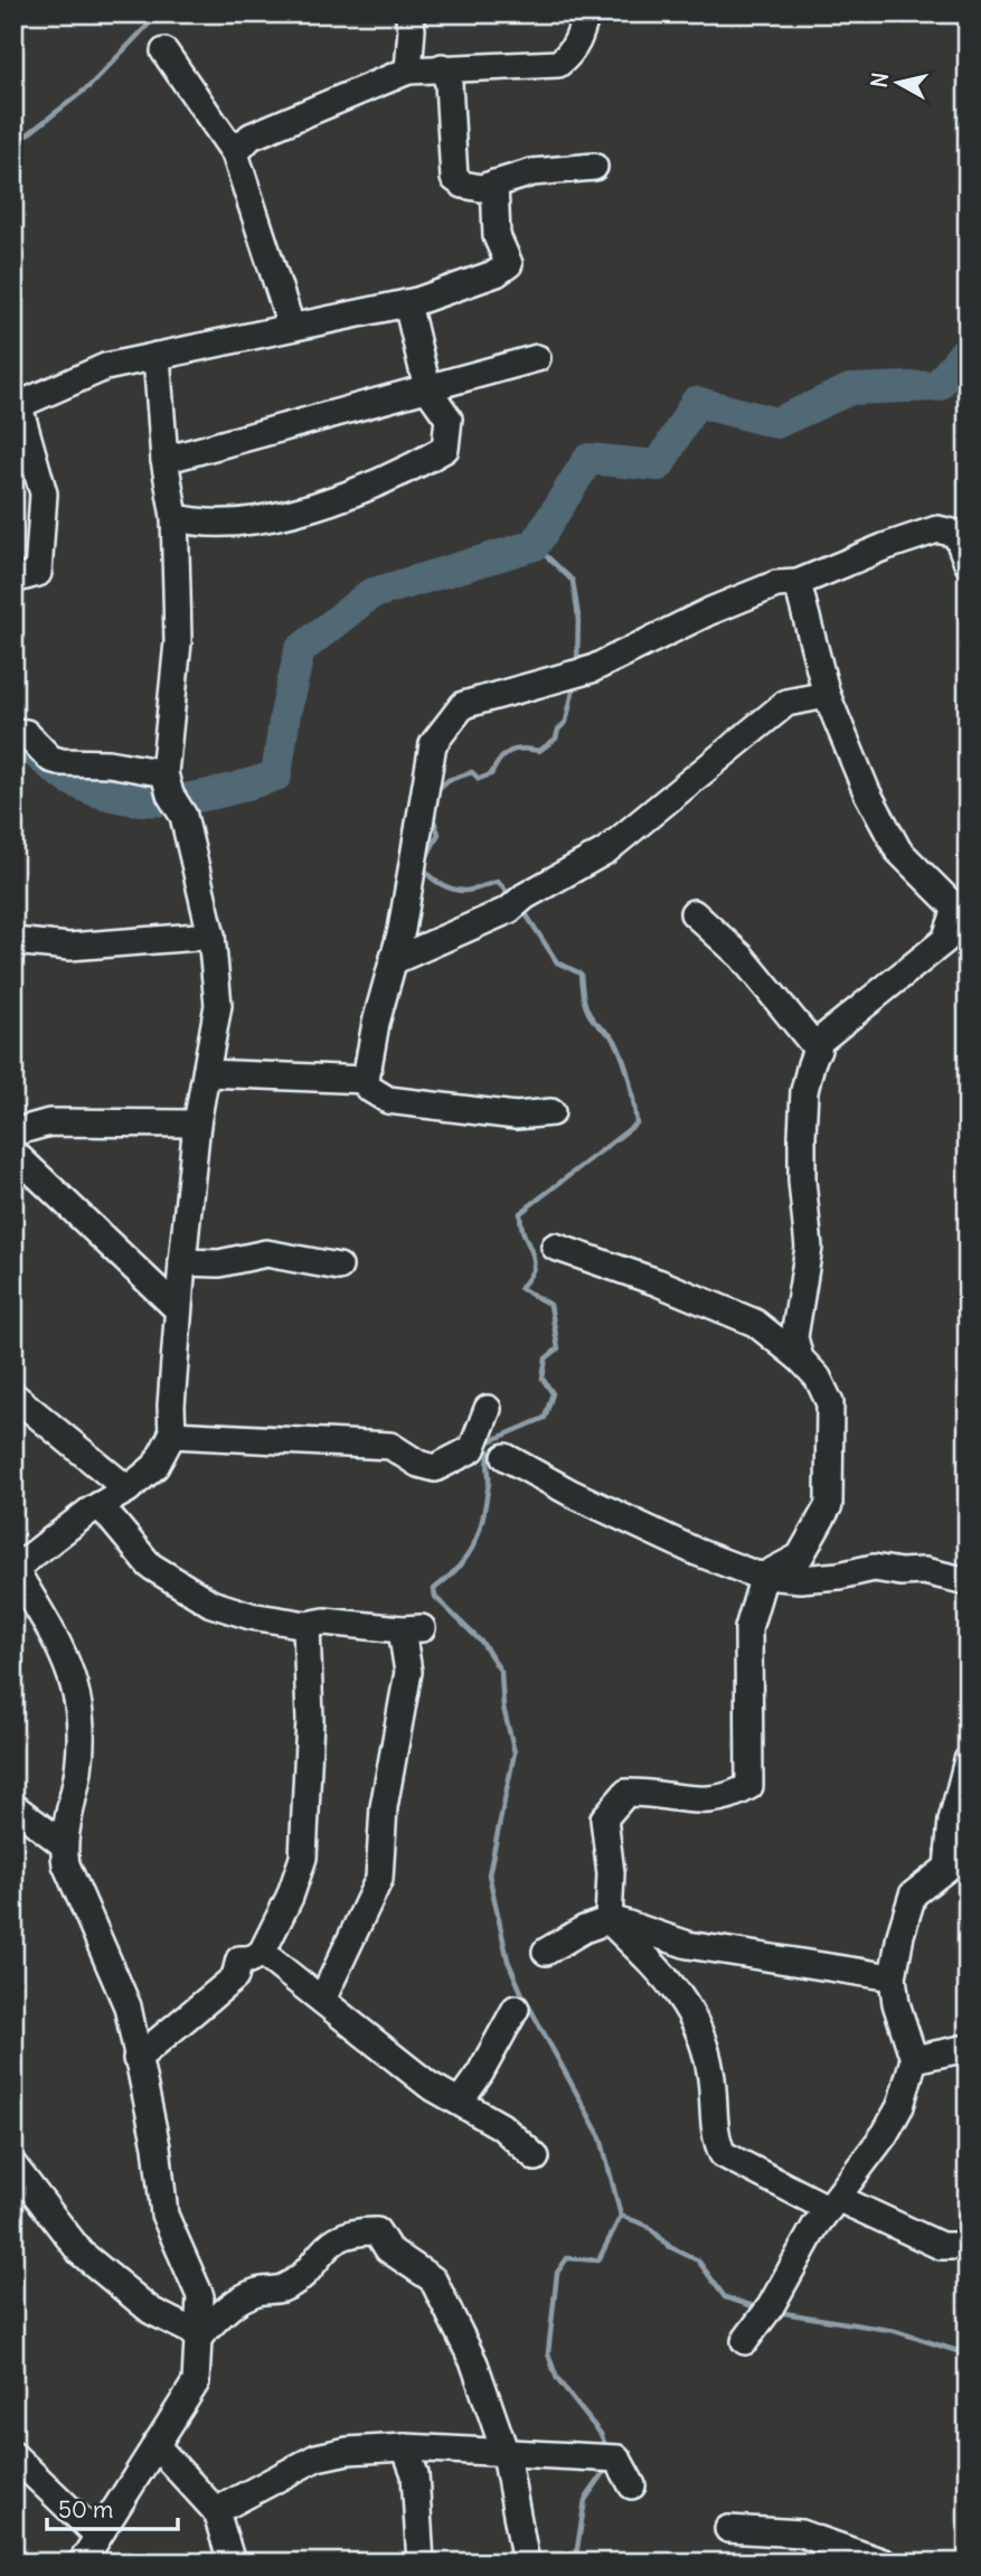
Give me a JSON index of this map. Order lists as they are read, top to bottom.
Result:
{
  "scale_bar": "50 m",
  "north": "left"
}
